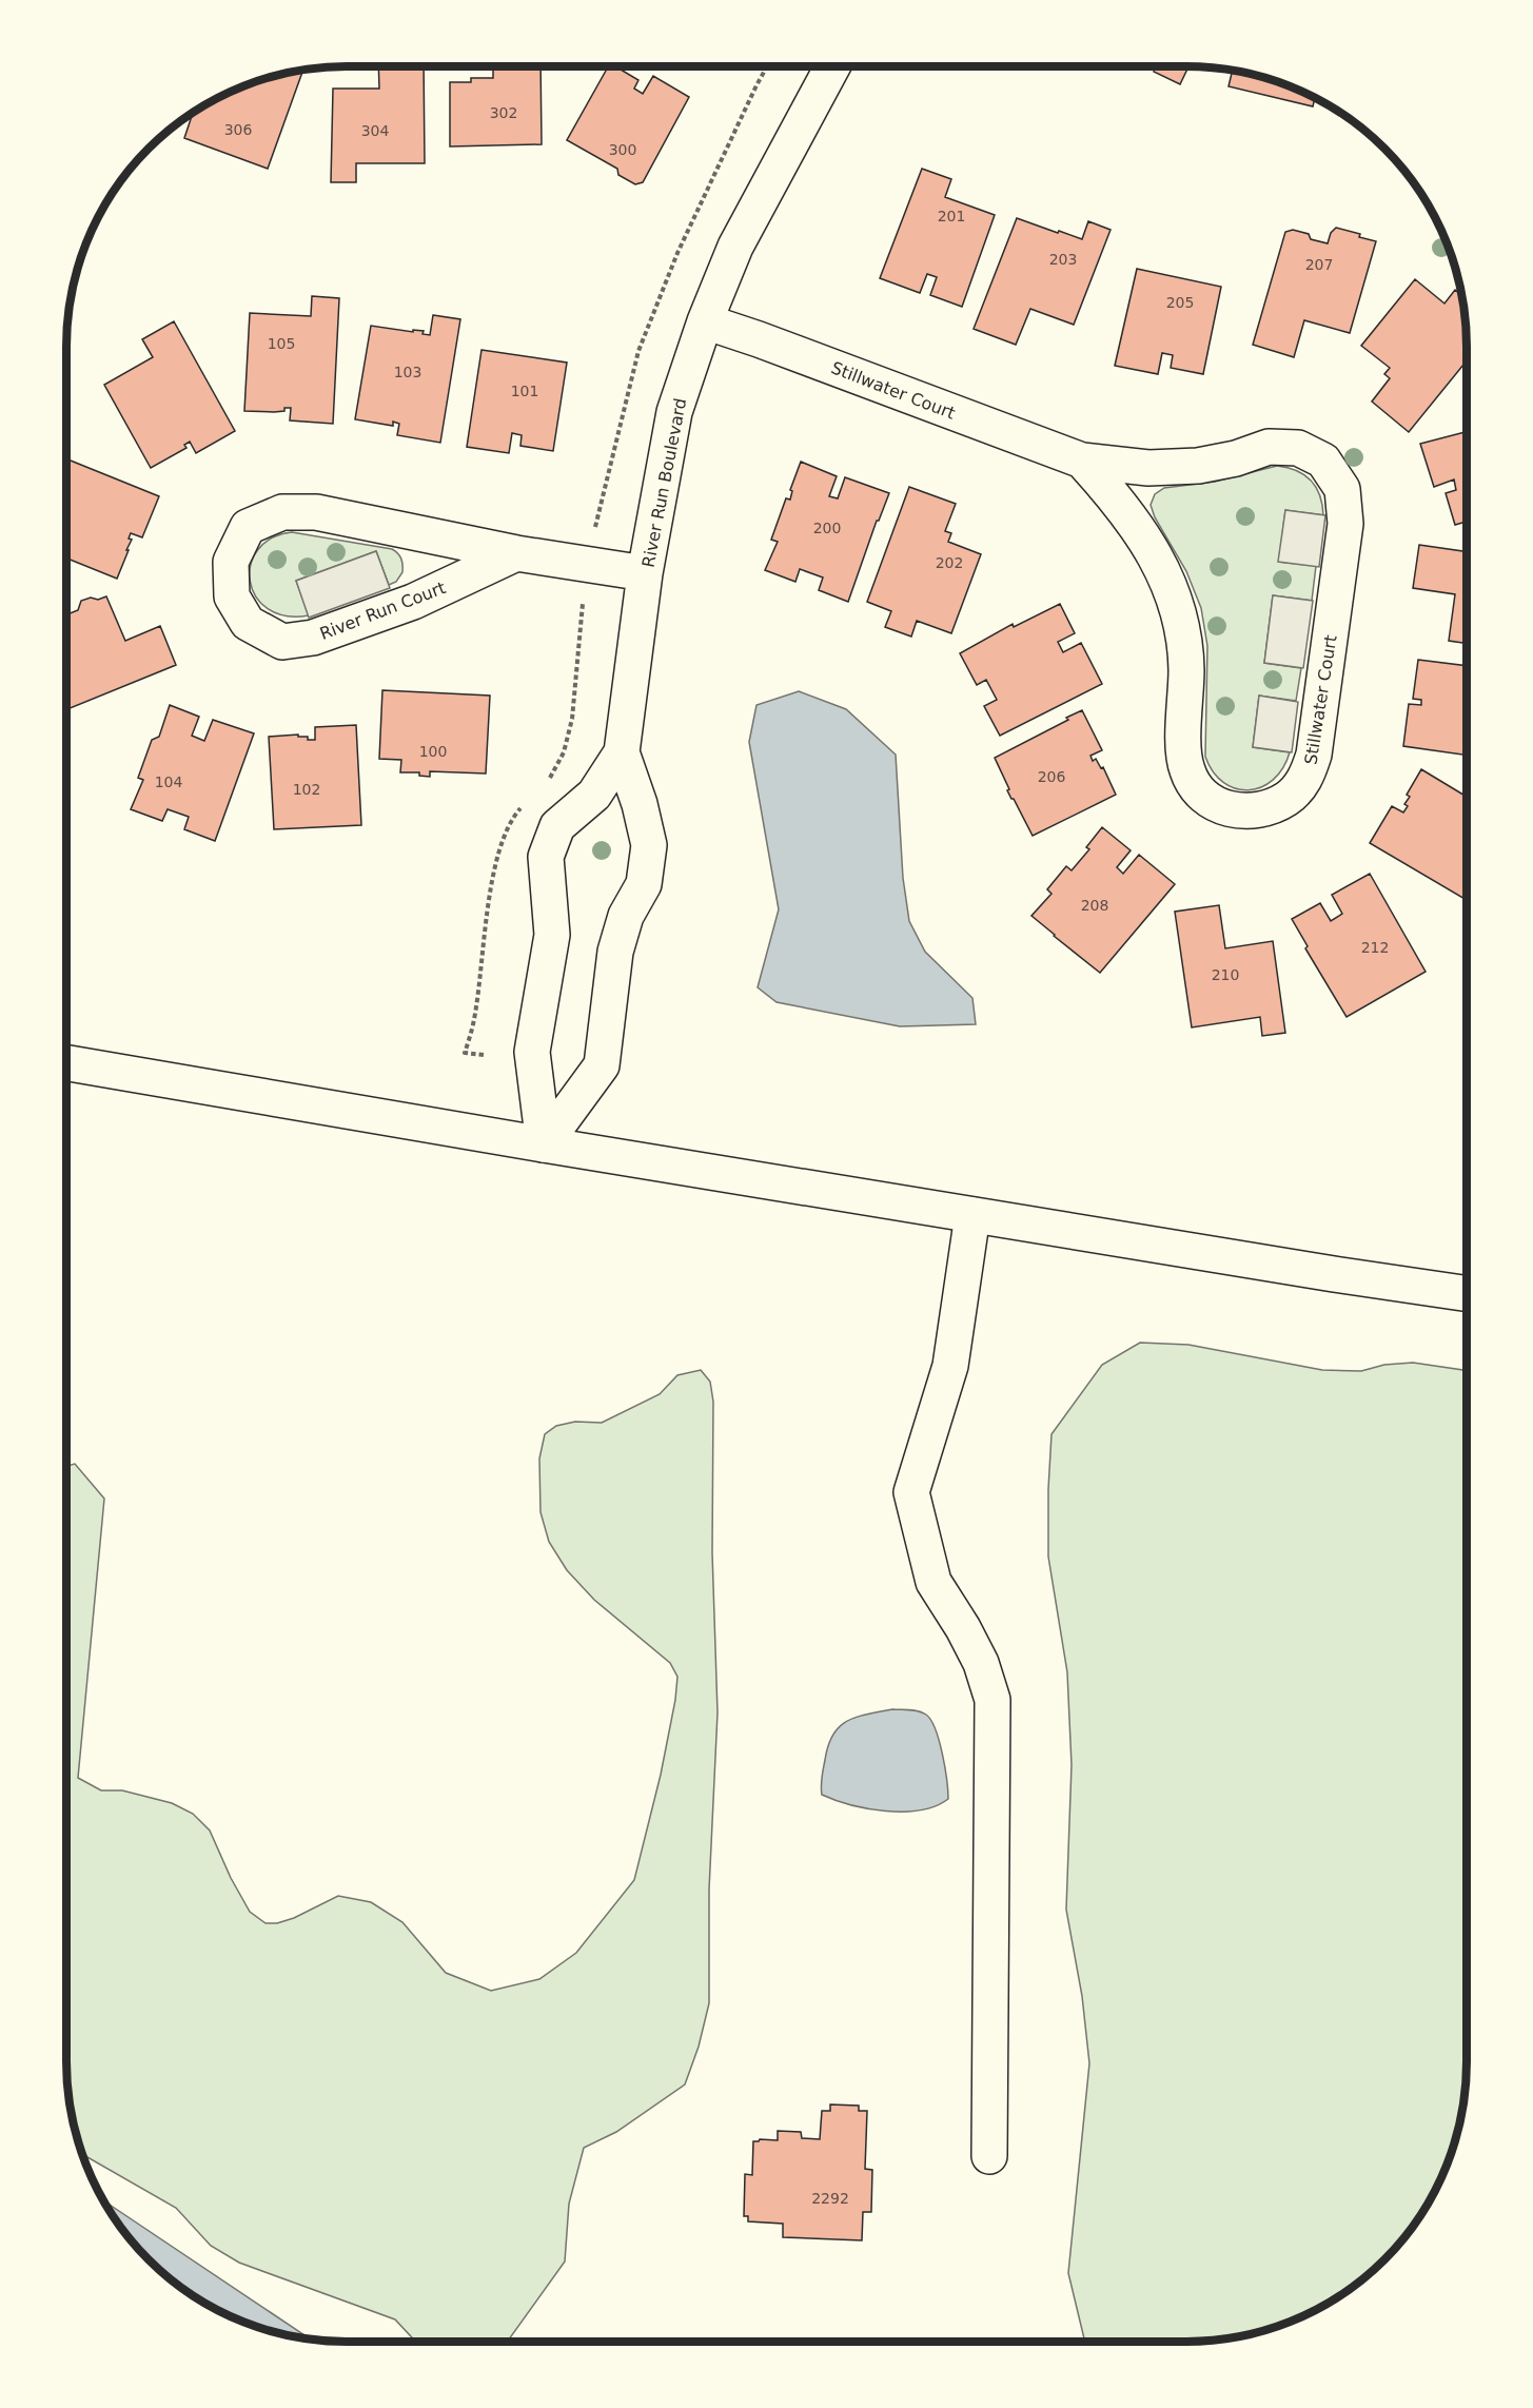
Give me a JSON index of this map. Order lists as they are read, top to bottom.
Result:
{
  "streets": {
    "street": ["Stillwater Court", "River Run Boulevard", "River Run Court"]
  },
  "crossings": [
    ["Stillwater Court", "River Run Boulevard"],
    ["River Run Boulevard", "River Run Court"]
  ],
  "house_numbers": [
    "302",
    "306",
    "304",
    "300",
    "201",
    "203",
    "207",
    "205",
    "105",
    "103",
    "101",
    "200",
    "202",
    "100",
    "206",
    "104",
    "102",
    "208",
    "212",
    "210",
    "2292"
  ]
}
